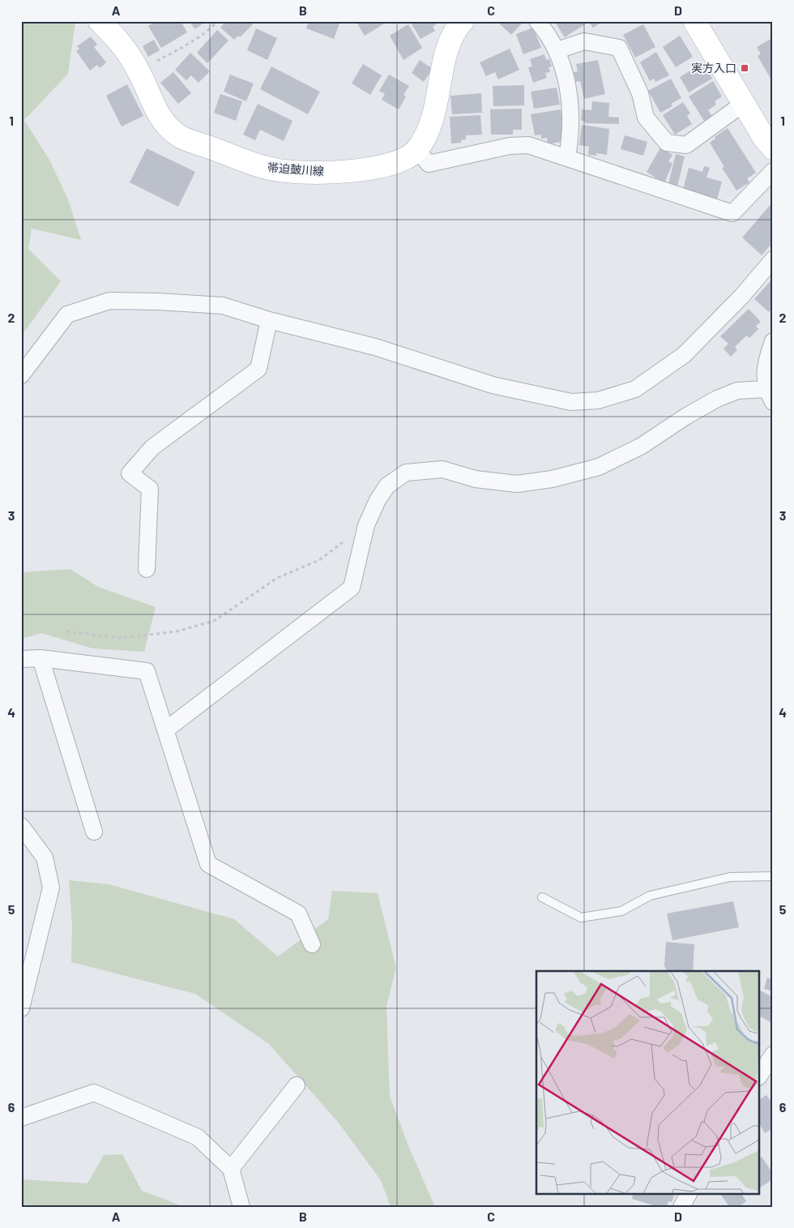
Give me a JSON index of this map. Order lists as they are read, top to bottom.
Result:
{
  "streets": {
    "street": ["帯迫皷川線"]
  },
  "places": {
    "transit": ["実方入口"]
  },
  "grid": {
    "columns": [
      "A",
      "B",
      "C",
      "D"
    ],
    "rows": [
      "1",
      "2",
      "3",
      "4",
      "5",
      "6"
    ]
  }
}
